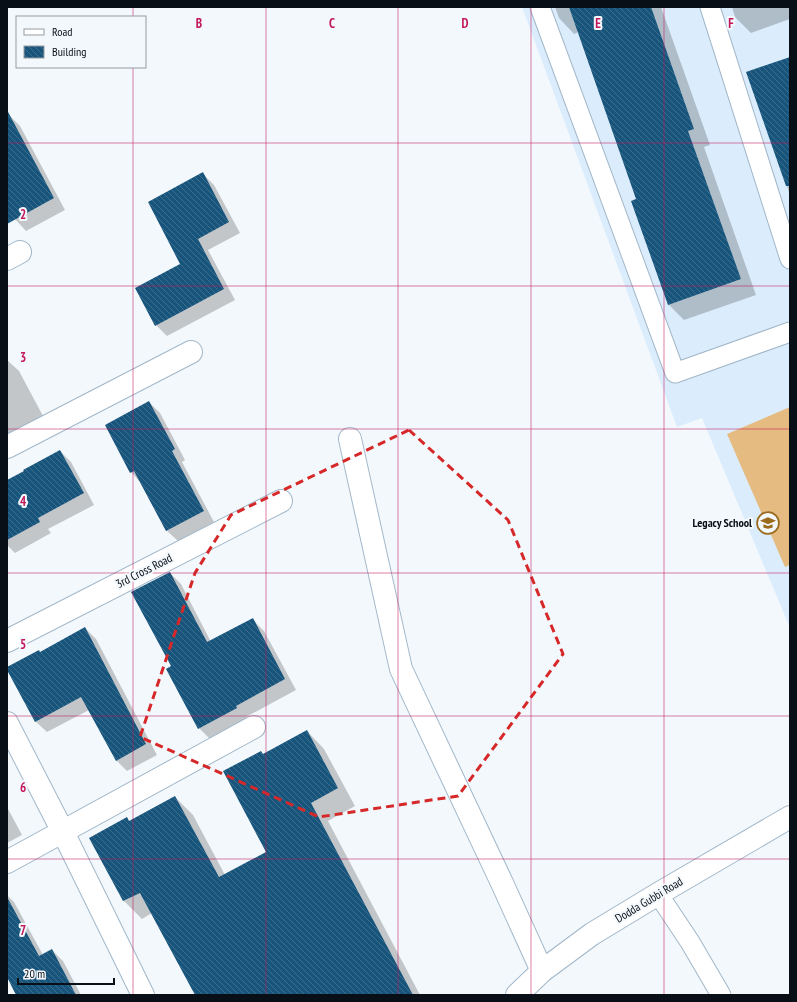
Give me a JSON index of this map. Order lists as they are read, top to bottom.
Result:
{
  "streets": {
    "street": ["3rd Cross Road", "Dodda Gubbi Road"]
  },
  "places": {
    "school or university": ["Legacy School"]
  },
  "legend": ["Road", "Building"],
  "scale_bar": "20 m",
  "grid": {
    "columns": [
      "B",
      "C",
      "D",
      "E",
      "F"
    ],
    "rows": [
      "2",
      "3",
      "4",
      "5",
      "6",
      "7"
    ]
  }
}
